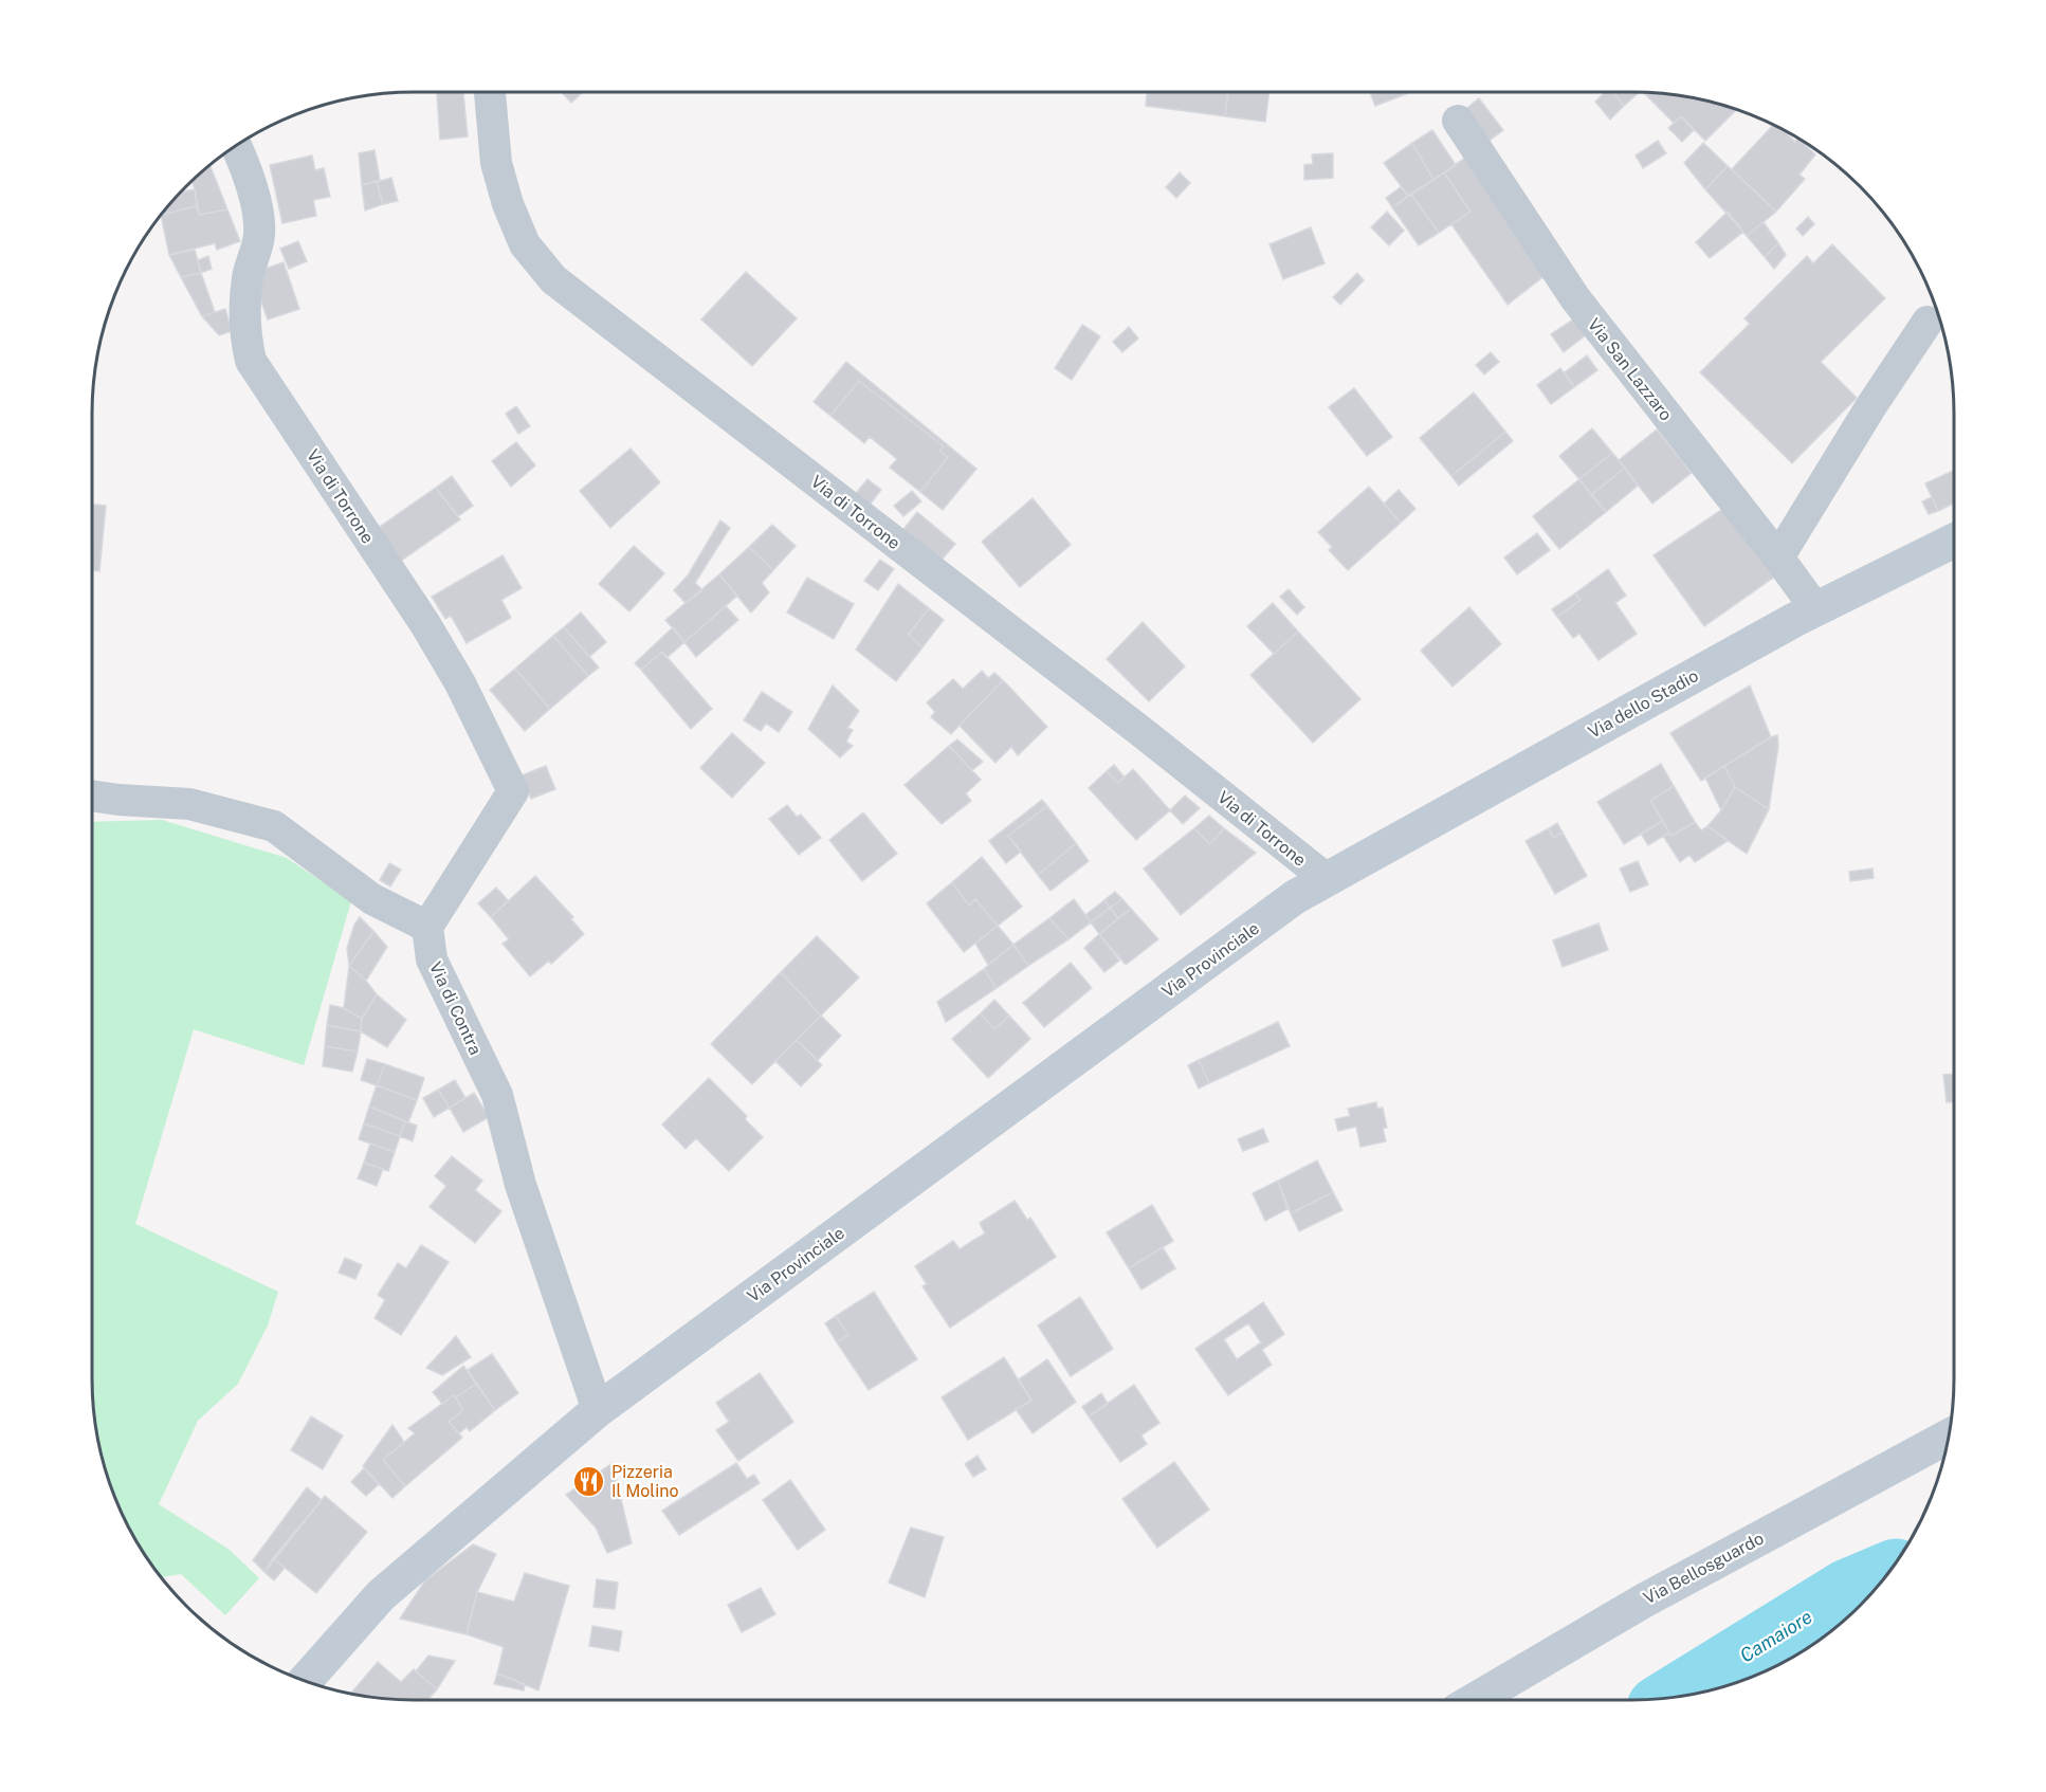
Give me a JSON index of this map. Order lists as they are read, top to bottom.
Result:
{
  "streets": {
    "street": [
      "Via San Lazzaro",
      "Via di Torrone",
      "Via dello Stadio",
      "Via Provinciale",
      "Via di Contra",
      "Via Bellosguardo"
    ]
  },
  "crossings": [
    ["Via San Lazzaro", "Via dello Stadio"],
    ["Via di Torrone", "Via dello Stadio"],
    ["Via di Torrone", "Via Provinciale"],
    ["Via di Torrone", "Via di Contra"],
    ["Via dello Stadio", "Via Provinciale"],
    ["Via Provinciale", "Via di Contra"]
  ],
  "water": ["Camaiore"],
  "places": {
    "restaurant": ["Pizzeria Il Molino"]
  }
}
